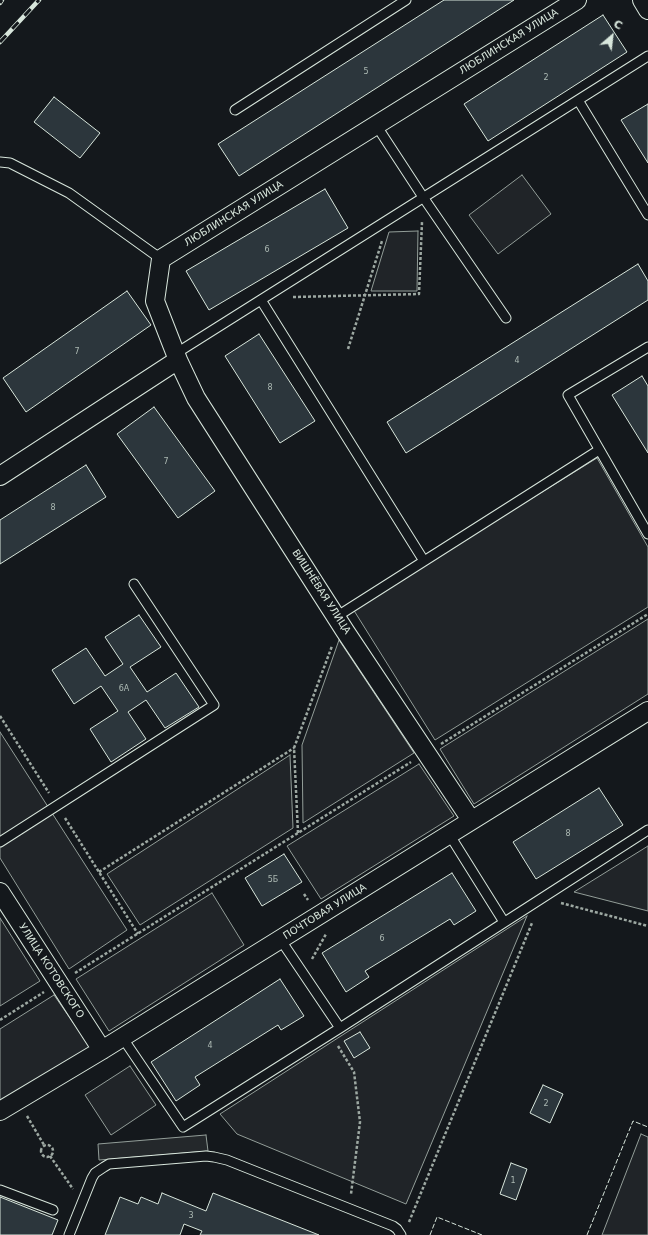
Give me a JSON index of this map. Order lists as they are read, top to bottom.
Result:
{
  "streets": {
    "street": [
      "ЛЮБЛИНСКАЯ УЛИЦА",
      "ВИШНЁВАЯ УЛИЦА",
      "ПОЧТОВАЯ УЛИЦА",
      "УЛИЦА КОТОВСКОГО"
    ]
  },
  "crossings": [
    ["ВИШНЁВАЯ УЛИЦА", "ПОЧТОВАЯ УЛИЦА"],
    ["ПОЧТОВАЯ УЛИЦА", "УЛИЦА КОТОВСКОГО"]
  ],
  "house_numbers": [
    "5",
    "2",
    "6",
    "7",
    "4",
    "8",
    "7",
    "8",
    "6А",
    "8",
    "5Б",
    "6",
    "4",
    "2",
    "1",
    "3"
  ],
  "north": "top right"
}
